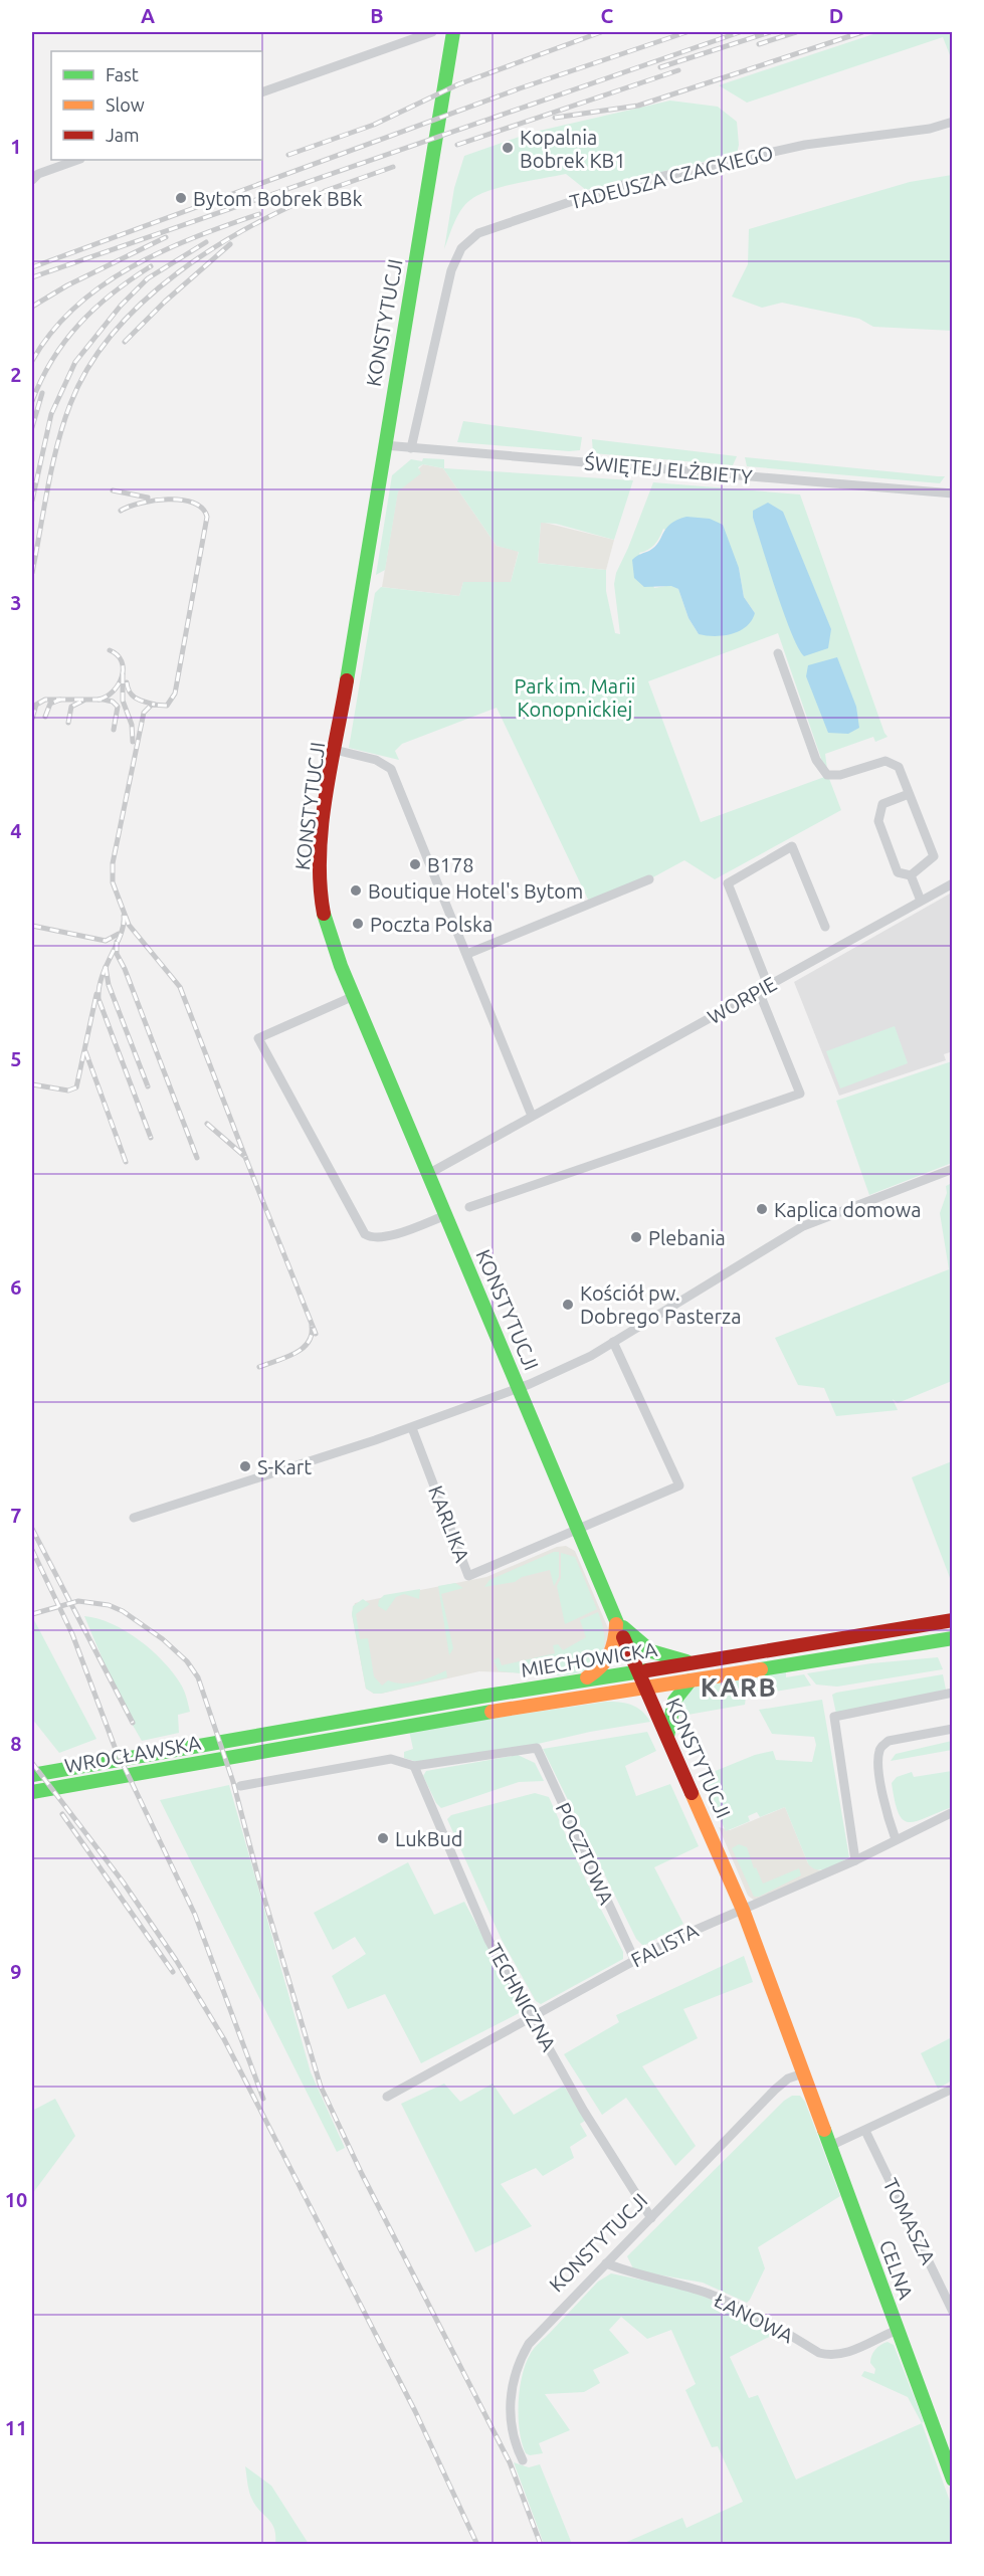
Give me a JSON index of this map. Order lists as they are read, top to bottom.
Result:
{
  "streets": {
    "street": [
      "TADEUSZA CZACKIEGO",
      "KONSTYTUCJI",
      "ŚWIĘTEJ ELŻBIETY",
      "WORPIE",
      "KARLIKA",
      "MIECHOWICKA",
      "WROCŁAWSKA",
      "POCZTOWA",
      "FALISTA",
      "TECHNICZNA",
      "TOMASZA",
      "CELNA",
      "ŁANOWA"
    ]
  },
  "crossings": [
    ["TADEUSZA CZACKIEGO", "ŚWIĘTEJ ELŻBIETY"],
    ["KONSTYTUCJI", "ŚWIĘTEJ ELŻBIETY"],
    ["KONSTYTUCJI", "WORPIE"],
    ["KONSTYTUCJI", "KARLIKA"],
    ["KONSTYTUCJI", "MIECHOWICKA"],
    ["KONSTYTUCJI", "FALISTA"],
    ["KONSTYTUCJI", "TECHNICZNA"],
    ["KONSTYTUCJI", "CELNA"],
    ["KONSTYTUCJI", "ŁANOWA"],
    ["MIECHOWICKA", "WROCŁAWSKA"],
    ["POCZTOWA", "FALISTA"],
    ["POCZTOWA", "TECHNICZNA"],
    ["FALISTA", "TECHNICZNA"],
    ["CELNA", "ŁANOWA"]
  ],
  "districts": ["KARB"],
  "parks": ["Park im. Marii Konopnickiej"],
  "places": [
    "Kopalnia Bobrek KB1",
    "Bytom Bobrek BBk",
    "B178",
    "Boutique Hotel's Bytom",
    "Poczta Polska",
    "Kaplica domowa",
    "Plebania",
    "Kościół pw. Dobrego Pasterza",
    "S-Kart",
    "LukBud"
  ],
  "legend": ["Fast", "Slow", "Jam"],
  "grid": {
    "columns": [
      "A",
      "B",
      "C",
      "D"
    ],
    "rows": [
      "1",
      "2",
      "3",
      "4",
      "5",
      "6",
      "7",
      "8",
      "9",
      "10",
      "11"
    ]
  }
}
